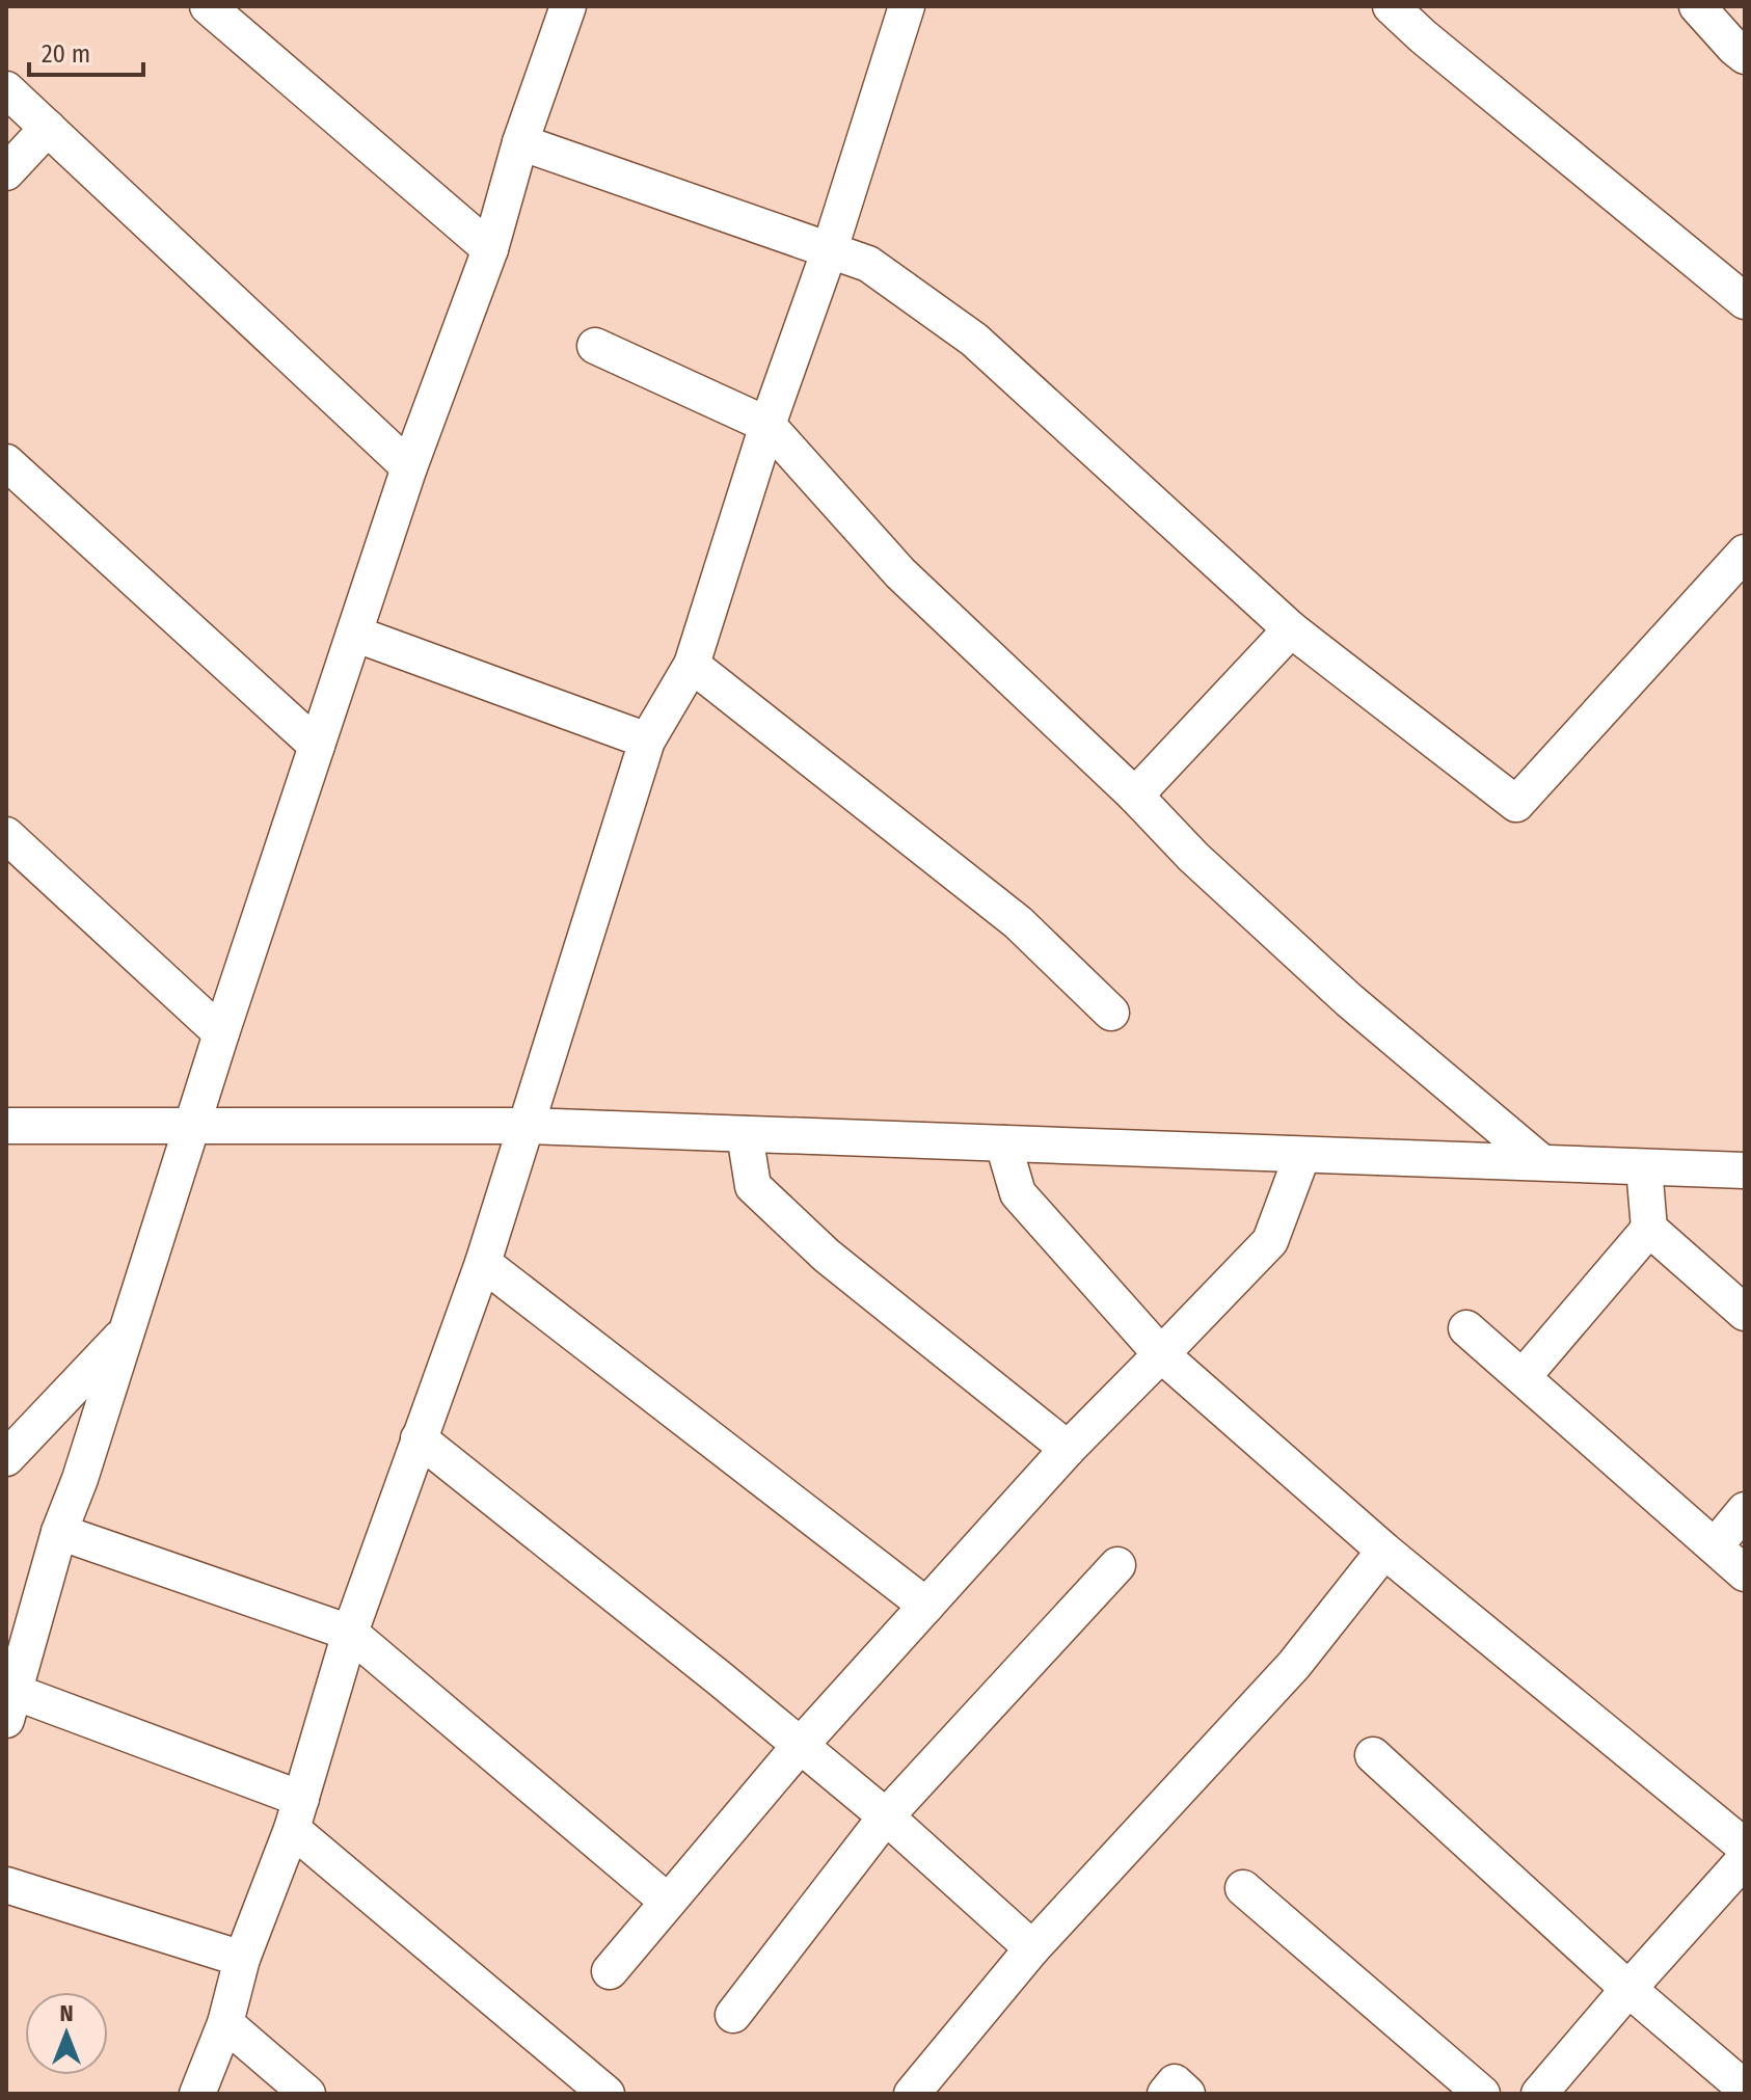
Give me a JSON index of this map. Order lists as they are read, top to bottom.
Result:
{
  "scale_bar": "20 m",
  "north": "top"
}
